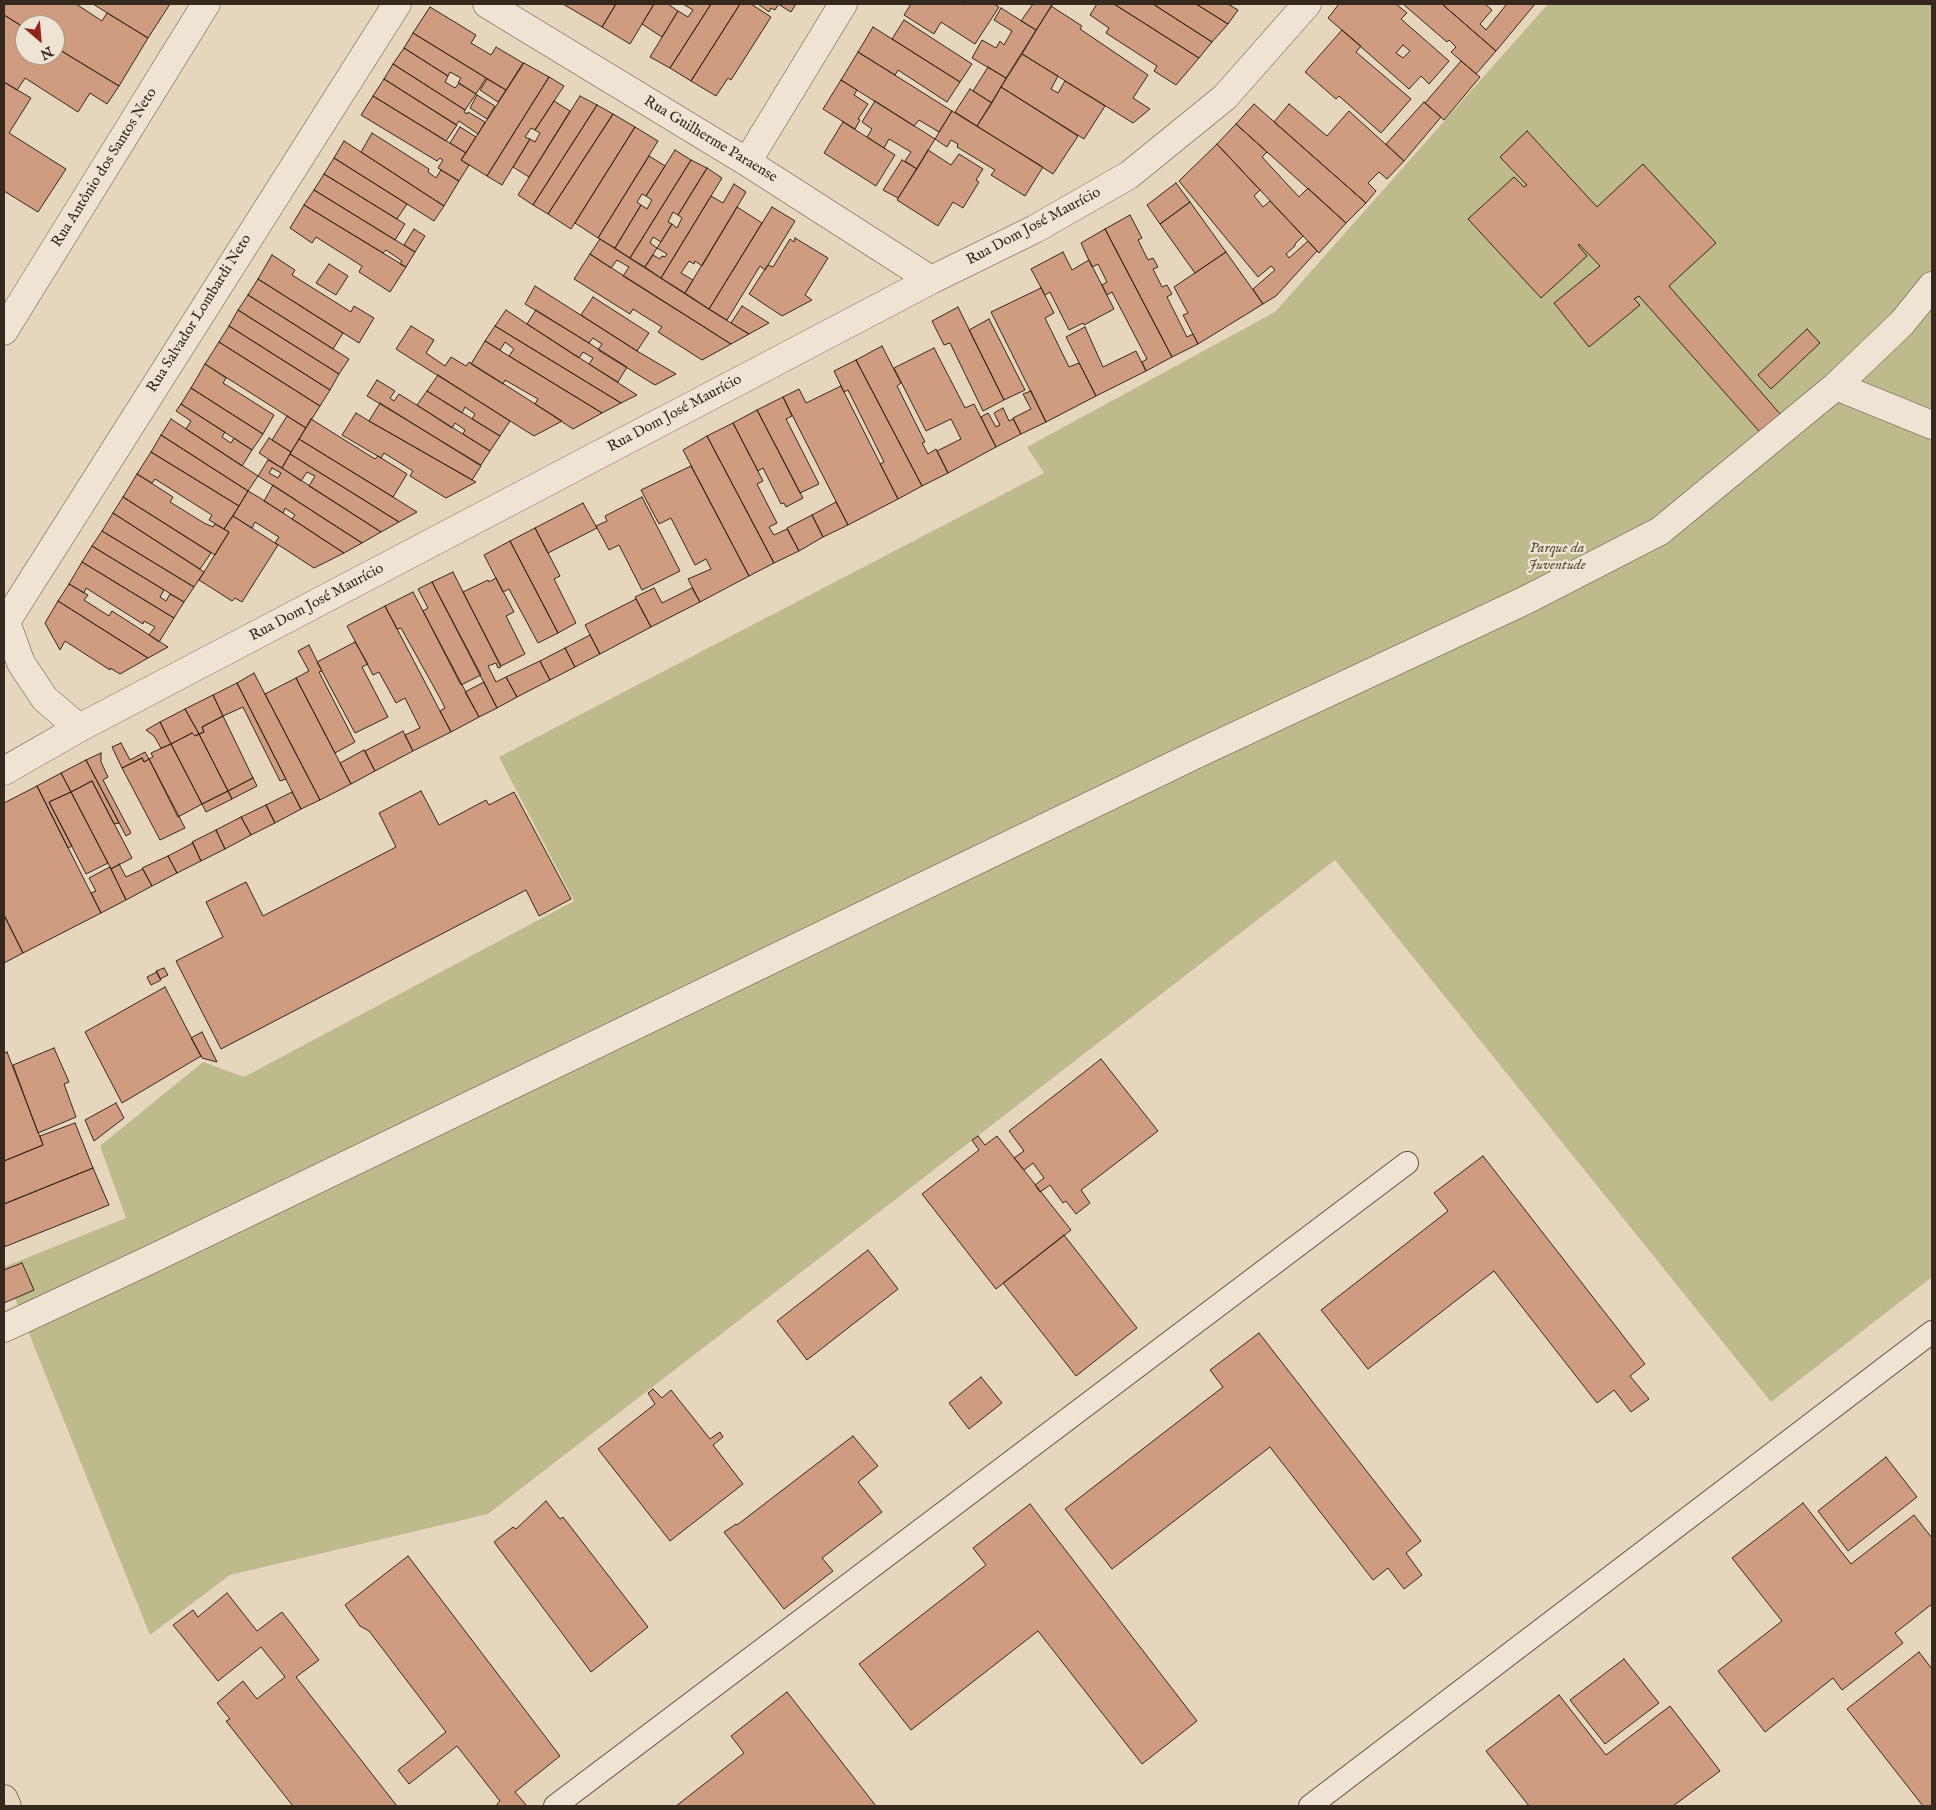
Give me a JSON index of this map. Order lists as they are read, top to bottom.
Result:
{
  "streets": {
    "street": [
      "Rua Guilherme Paraense",
      "Rua Antônio dos Santos Neto",
      "Rua Dom José Maurício",
      "Rua Salvador Lombardi Neto"
    ]
  },
  "crossings": [
    ["Rua Guilherme Paraense", "Rua Dom José Maurício"]
  ],
  "parks": ["Parque da Juventude"],
  "north": "bottom right"
}
